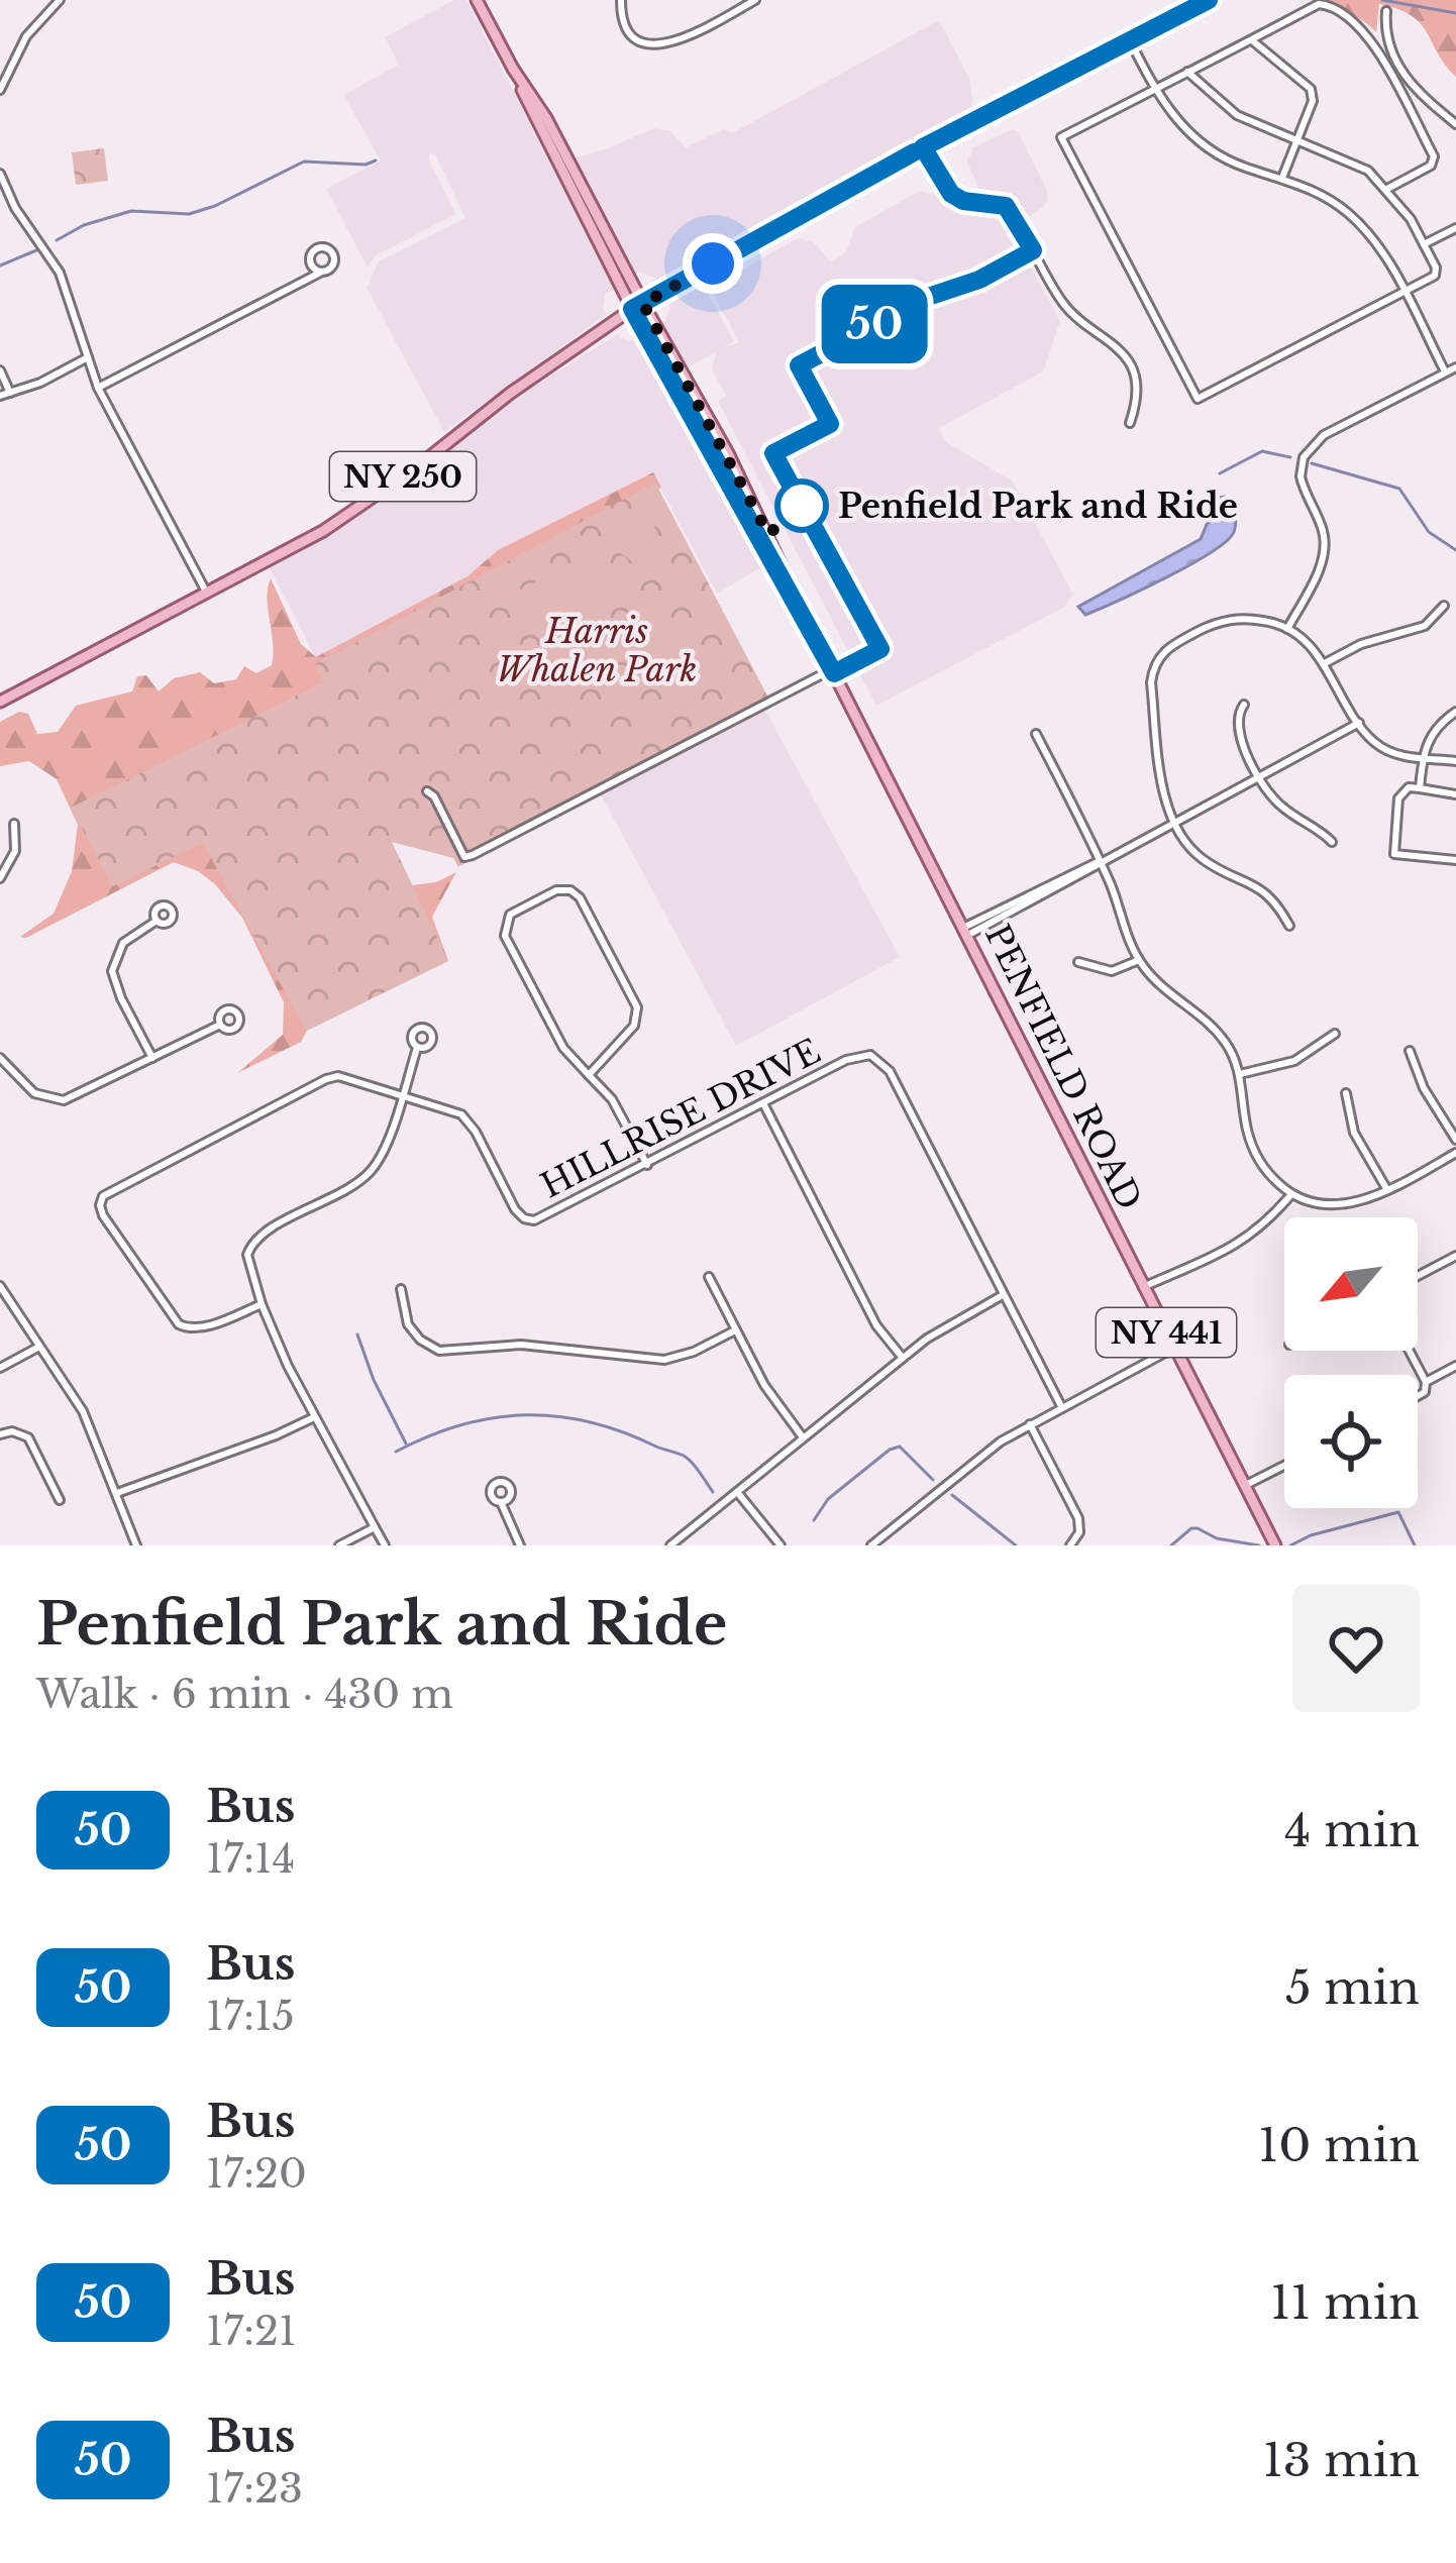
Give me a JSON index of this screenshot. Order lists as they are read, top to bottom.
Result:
{
  "streets": {
    "main road": ["NY 250", "PENFIELD ROAD", "NY 441"],
    "street": ["HILLRISE DRIVE"]
  },
  "crossings": [
    ["NY 250", "PENFIELD ROAD"]
  ],
  "parks": ["Harris Whalen Park"],
  "places": ["Penfield Park and Ride"],
  "lines": ["bus line 50"],
  "north": "bottom left",
  "page": {
    "on_map": "50",
    "heading": ["Penfield Park and Ride", "Walk · 6 min · 430 m"],
    "list": [
      {
        "mark": "50",
        "name": "Bus",
        "note": "17:14",
        "value": "4 min"
      },
      {
        "mark": "50",
        "name": "Bus",
        "note": "17:15",
        "value": "5 min"
      },
      {
        "mark": "50",
        "name": "Bus",
        "note": "17:20",
        "value": "10 min"
      },
      {
        "mark": "50",
        "name": "Bus",
        "note": "17:21",
        "value": "11 min"
      },
      {
        "mark": "50",
        "name": "Bus",
        "note": "17:23",
        "value": "13 min"
      }
    ]
  }
}
